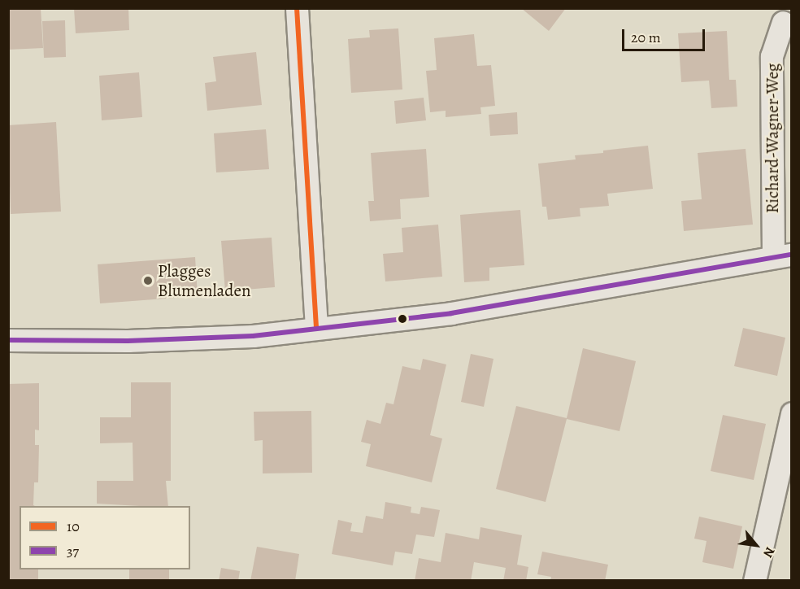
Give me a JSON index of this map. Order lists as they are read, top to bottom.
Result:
{
  "streets": {
    "street": ["Richard-Wagner-Weg"]
  },
  "places": ["Plagges Blumenladen"],
  "lines": ["transit line 10", "transit line 37"],
  "legend": ["10", "37"],
  "scale_bar": "20 m",
  "north": "bottom right"
}
